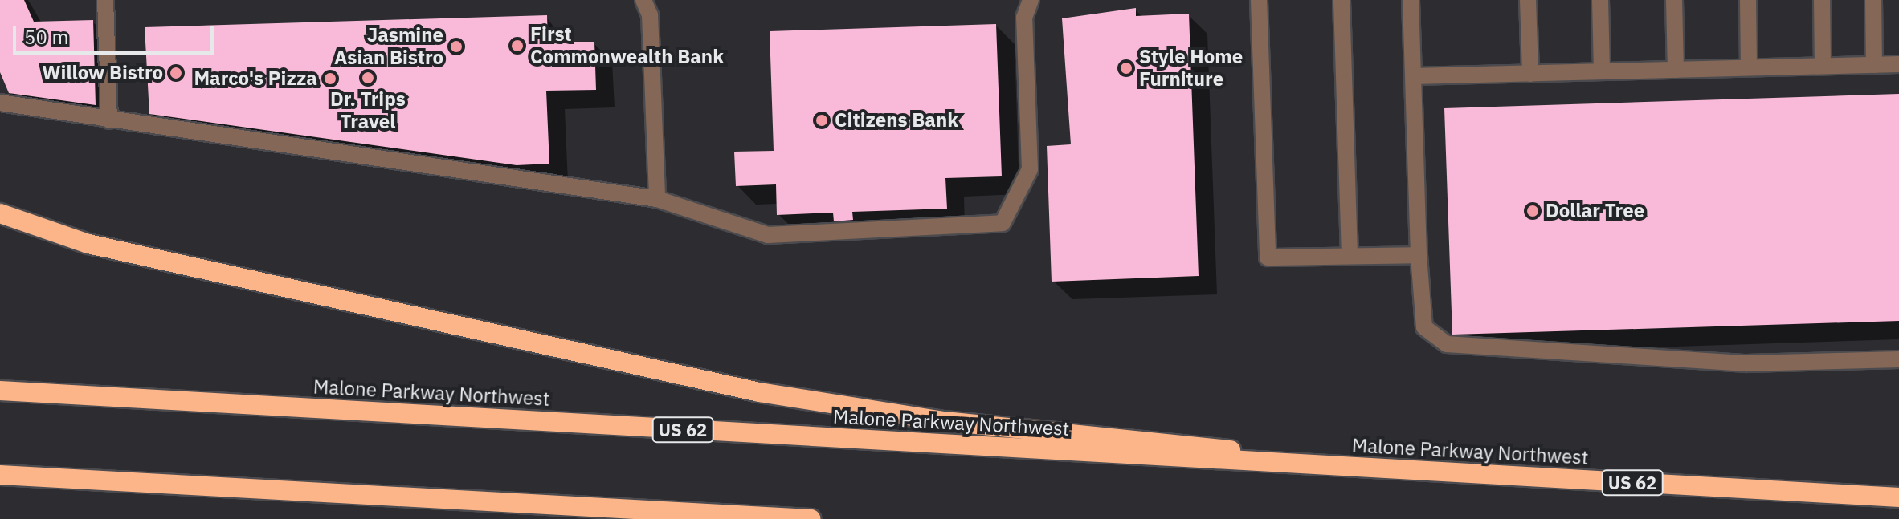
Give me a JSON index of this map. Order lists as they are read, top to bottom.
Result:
{
  "streets": {
    "highway": ["Malone Parkway Northwest", "US 62"]
  },
  "places": [
    "First Commonwealth Bank",
    "Jasmine Asian Bistro",
    "Style Home Furniture",
    "Willow Bistro",
    "Dr. Trips Travel",
    "Marco's Pizza",
    "Citizens Bank",
    "Dollar Tree"
  ],
  "scale_bar": "50 m"
}
